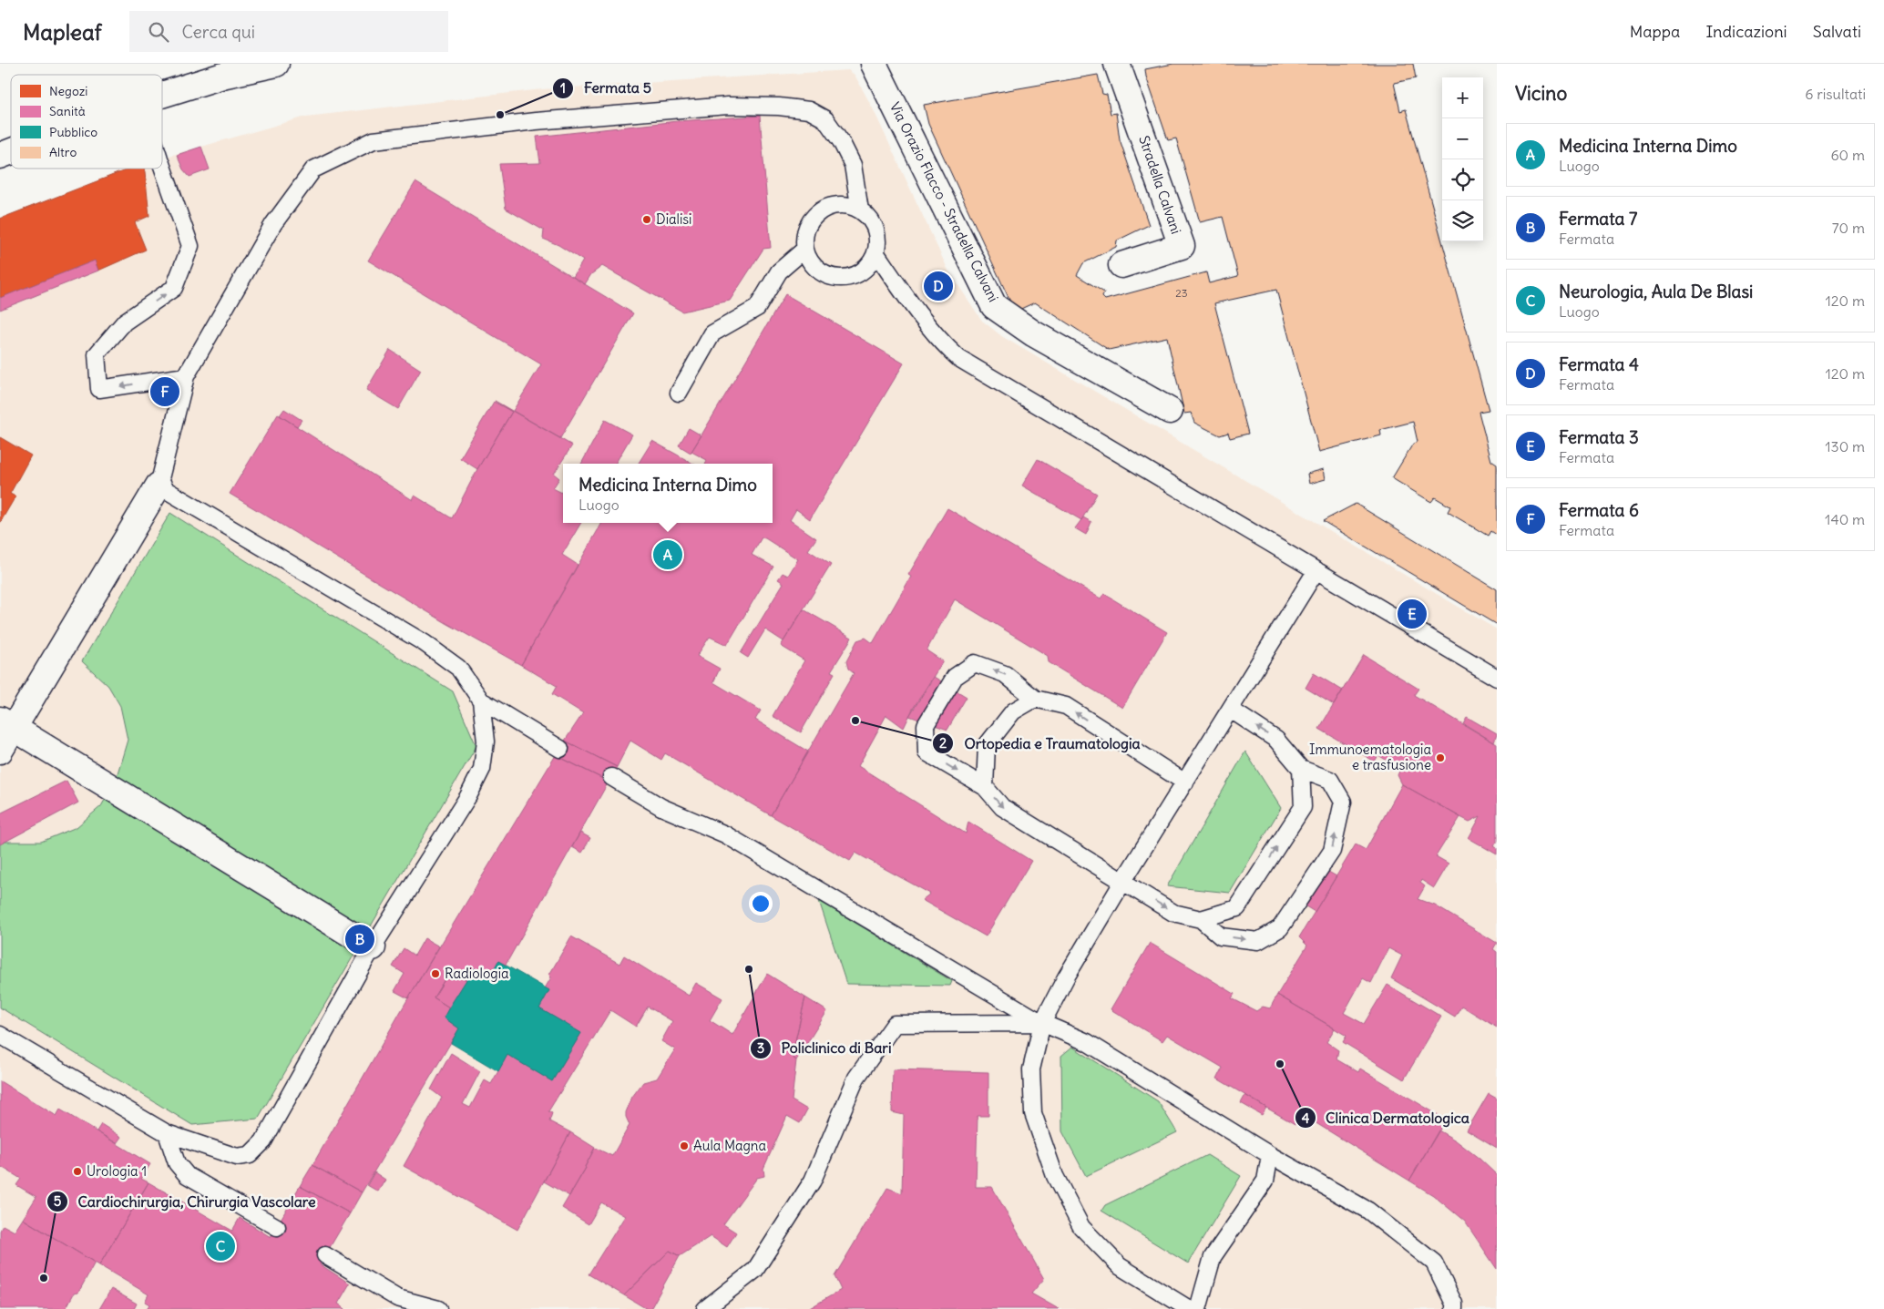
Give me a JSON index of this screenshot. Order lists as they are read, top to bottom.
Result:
{
  "streets": {
    "street": ["Stradella Calvani", "Via Orazio Flacco - Stradella Calvani"]
  },
  "places": [
    "Fermata 5",
    "Dialisi",
    "Ortopedia e Traumatologia",
    "Immunoematologia e trasfusione",
    "Policlinico di Bari",
    "Radiologia",
    "Clinica Dermatologica",
    "Aula Magna",
    "Urologia 1",
    "Cardiochirurgia, Chirurgia Vascolare"
  ],
  "house_numbers": ["23"],
  "legend": [
    "Negozi",
    "Sanità",
    "Pubblico",
    "Altro"
  ],
  "page": {
    "header": "Mapleaf",
    "search": "Cerca qui",
    "nav": ["Mappa", "Indicazioni", "Salvati"],
    "heading": ["Vicino", "6 risultati"],
    "map_buttons": ["+", "−"],
    "list": [
      {
        "mark": "A",
        "name": "Medicina Interna Dimo",
        "note": "Luogo",
        "value": "60 m"
      },
      {
        "mark": "B",
        "name": "Fermata 7",
        "note": "Fermata",
        "value": "70 m"
      },
      {
        "mark": "C",
        "name": "Neurologia, Aula De Blasi",
        "note": "Luogo",
        "value": "120 m"
      },
      {
        "mark": "D",
        "name": "Fermata 4",
        "note": "Fermata",
        "value": "120 m"
      },
      {
        "mark": "E",
        "name": "Fermata 3",
        "note": "Fermata",
        "value": "130 m"
      },
      {
        "mark": "F",
        "name": "Fermata 6",
        "note": "Fermata",
        "value": "140 m"
      }
    ],
    "pins": [
      "D",
      "F",
      "A",
      "E",
      "B",
      "C"
    ],
    "popup": ["Medicina Interna Dimo", "Luogo"]
  }
}
